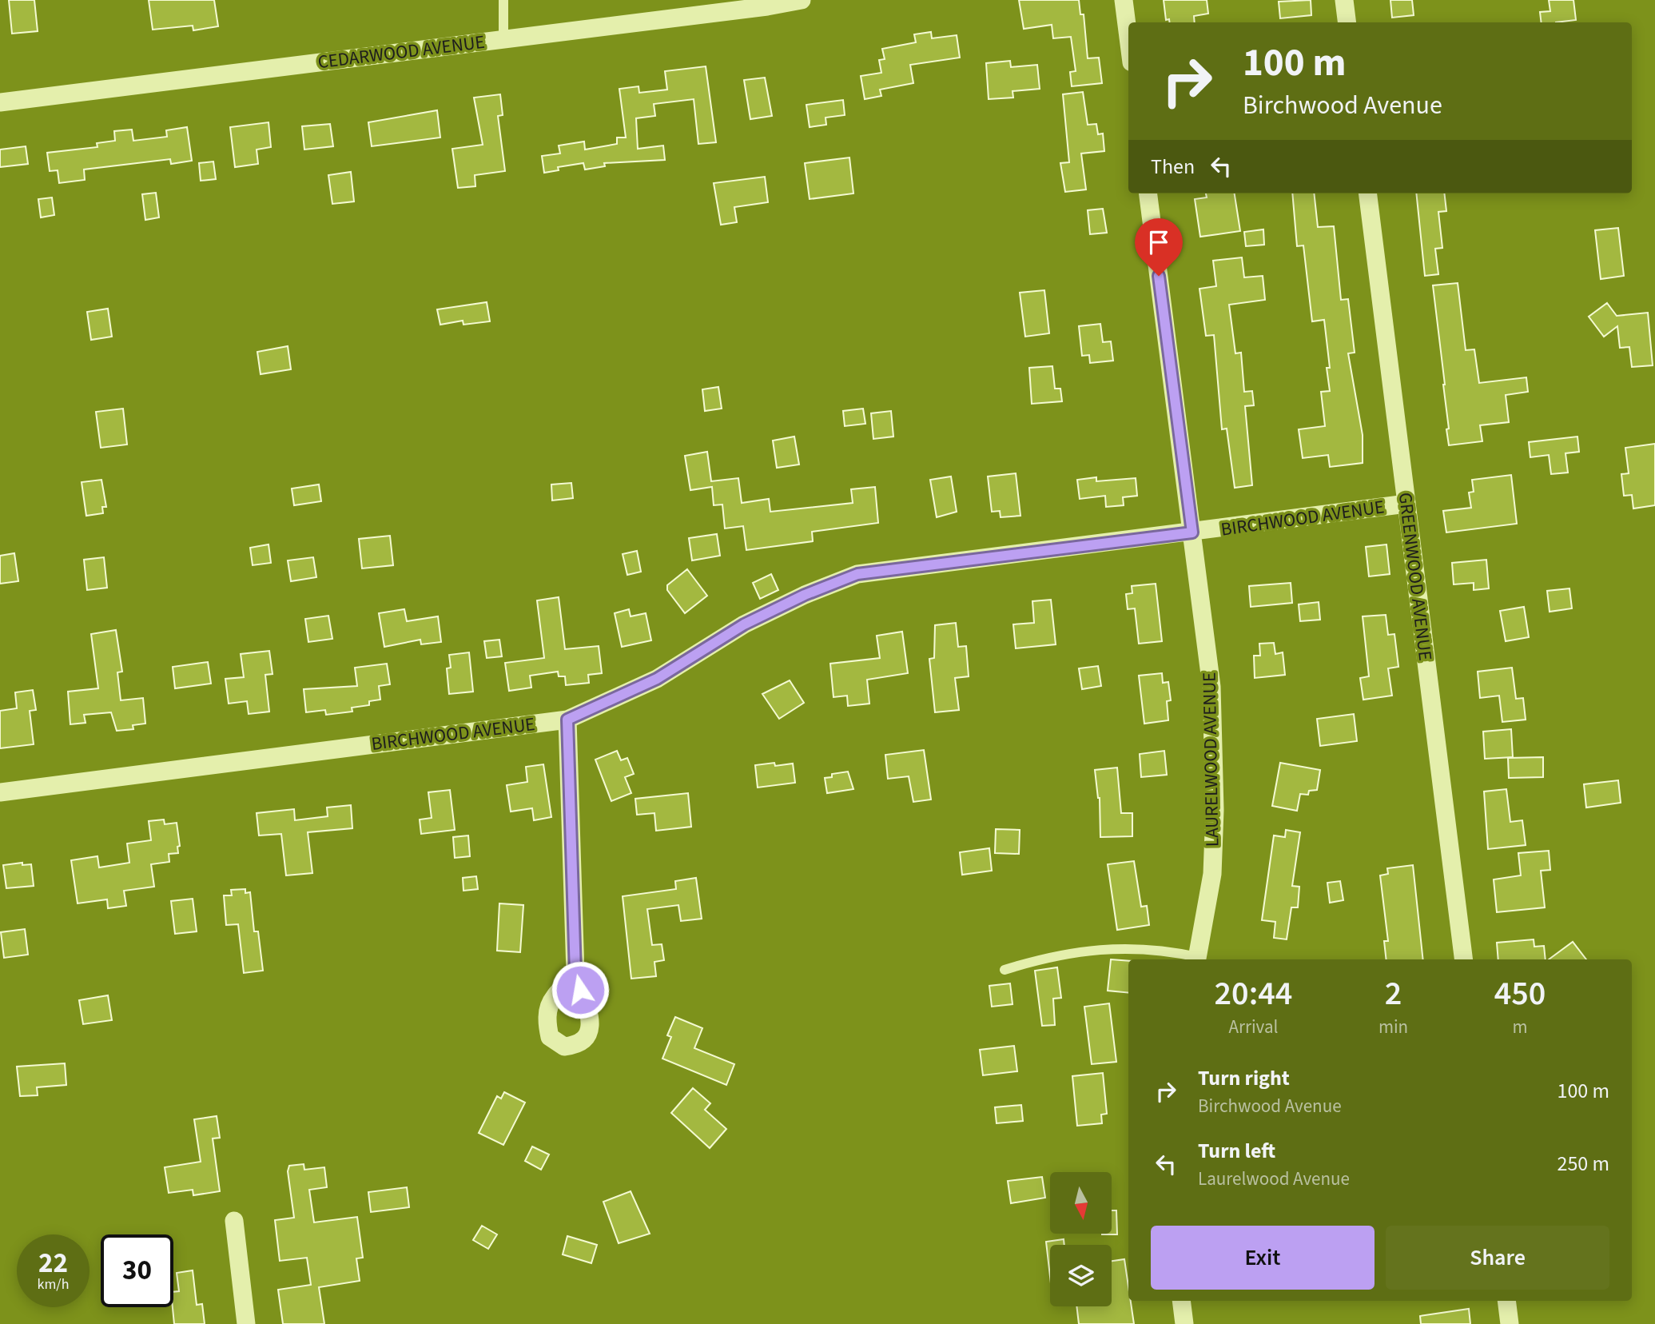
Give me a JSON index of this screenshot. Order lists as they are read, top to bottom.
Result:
{
  "streets": {
    "street": [
      "CEDARWOOD AVENUE",
      "BIRCHWOOD AVENUE",
      "GREENWOOD AVENUE",
      "LAURELWOOD AVENUE"
    ]
  },
  "crossings": [
    ["BIRCHWOOD AVENUE", "GREENWOOD AVENUE"],
    ["BIRCHWOOD AVENUE", "LAURELWOOD AVENUE"]
  ],
  "north": "bottom",
  "page": {
    "turn": ["100 m", "Birchwood Avenue"],
    "then": "Then",
    "eta": [
      "20:44",
      "Arrival",
      "2",
      "min",
      "450",
      "m"
    ],
    "list": [
      {
        "name": "Turn right",
        "note": "Birchwood Avenue",
        "value": "100 m"
      },
      {
        "name": "Turn left",
        "note": "Laurelwood Avenue",
        "value": "250 m"
      }
    ],
    "buttons": ["Exit", "Share"],
    "speed": "22 km/h",
    "limit": "30"
  }
}
